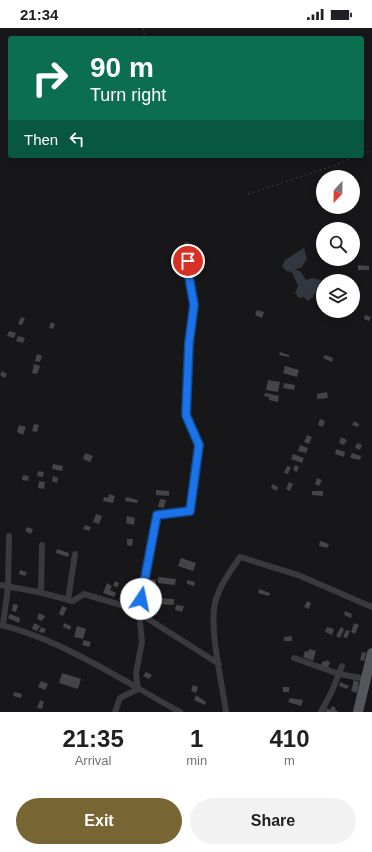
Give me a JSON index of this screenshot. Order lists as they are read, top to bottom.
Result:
{
  "north": "bottom",
  "page": {
    "status": "21:34",
    "turn": ["90 m", "Turn right"],
    "then": "Then",
    "eta": [
      "21:35",
      "Arrival",
      "1",
      "min",
      "410",
      "m"
    ],
    "buttons": ["Exit", "Share"]
  }
}
